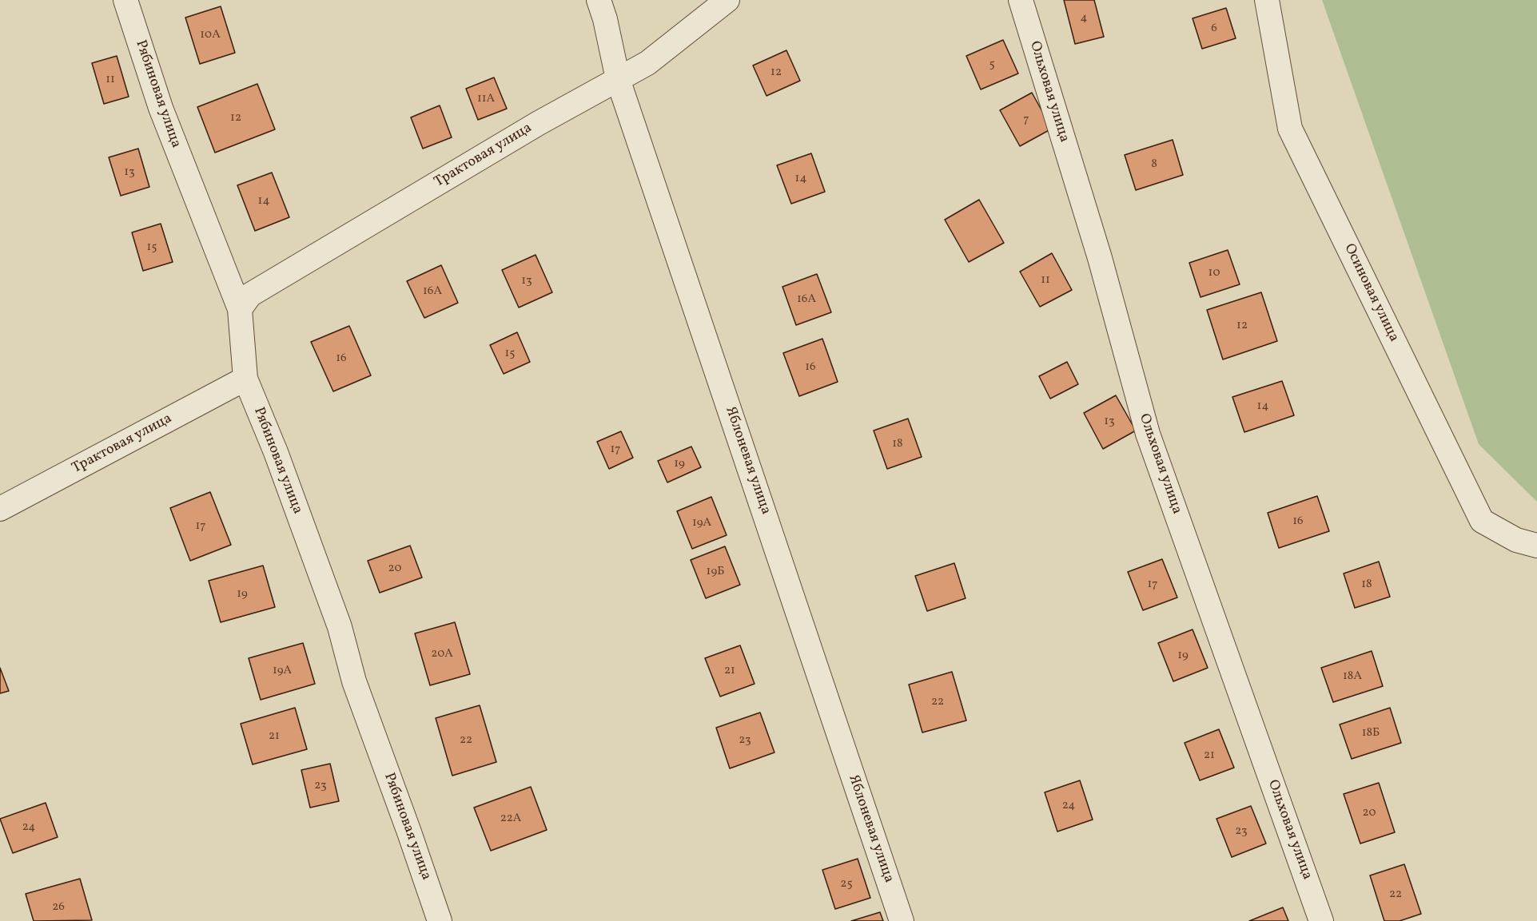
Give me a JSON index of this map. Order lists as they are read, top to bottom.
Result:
{
  "streets": {
    "street": [
      "Ольховая улица",
      "Рябиновая улица",
      "Трактовая улица",
      "Осиновая улица",
      "Яблоневая улица"
    ]
  },
  "crossings": [
    ["Рябиновая улица", "Трактовая улица"],
    ["Трактовая улица", "Яблоневая улица"]
  ],
  "house_numbers": [
    "4",
    "6",
    "10А",
    "5",
    "12",
    "11",
    "11А",
    "12",
    "7",
    "8",
    "13",
    "14",
    "14",
    "15",
    "10",
    "11",
    "13",
    "16А",
    "16А",
    "12",
    "15",
    "16",
    "16",
    "14",
    "13",
    "18",
    "17",
    "19",
    "16",
    "19А",
    "17",
    "20",
    "19Б",
    "17",
    "18",
    "19",
    "20А",
    "19",
    "19А",
    "21",
    "18А",
    "22",
    "18Б",
    "21",
    "22",
    "23",
    "21",
    "23",
    "24",
    "20",
    "22А",
    "24",
    "23",
    "25",
    "22",
    "26"
  ]
}
